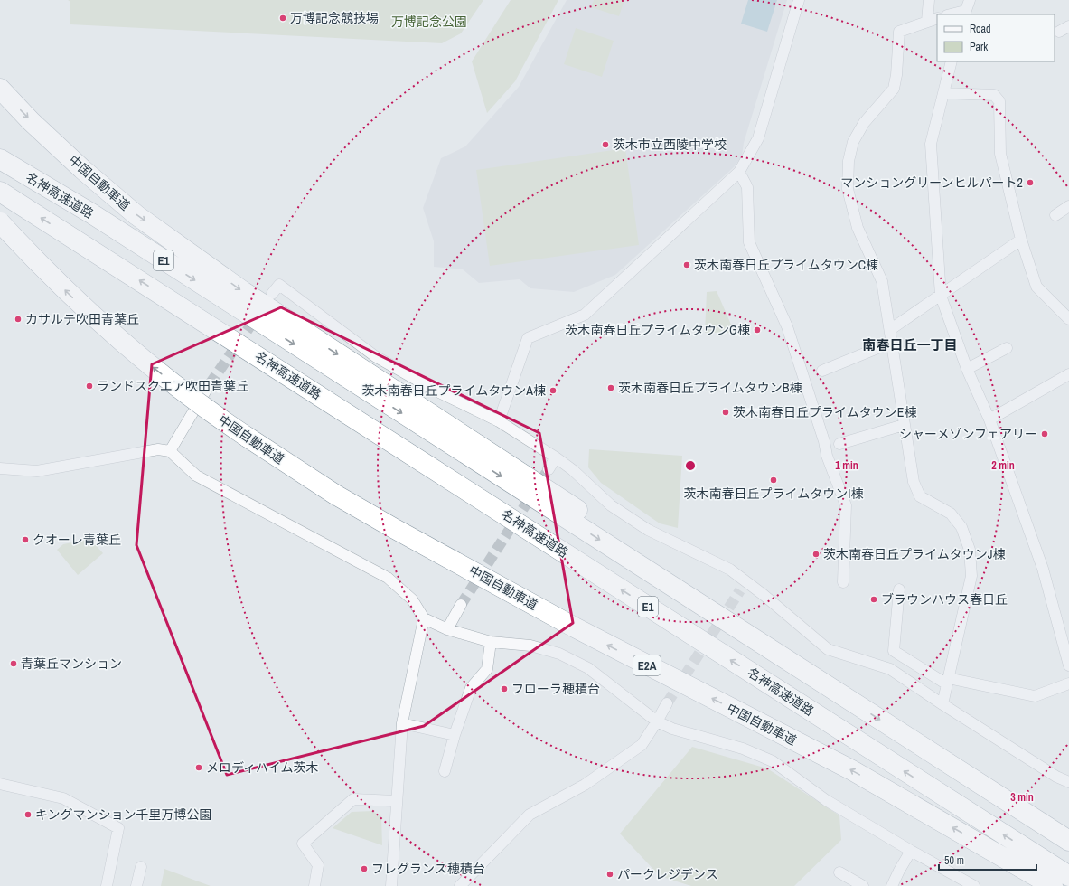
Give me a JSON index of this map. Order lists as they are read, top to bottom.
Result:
{
  "streets": {
    "highway": [
      "中国自動車道",
      "名神高速道路",
      "E1",
      "E2A"
    ]
  },
  "crossings": [
    ["中国自動車道", "名神高速道路"]
  ],
  "districts": ["南春日丘一丁目"],
  "parks": ["万博記念公園"],
  "places": [
    "万博記念競技場",
    "茨木市立西陵中学校",
    "マンショングリーンヒルパート2",
    "茨木南春日丘プライムタウンC棟",
    "カサルテ吹田青葉丘",
    "茨木南春日丘プライムタウンG棟",
    "ランドスクエア吹田青葉丘",
    "茨木南春日丘プライムタウンB棟",
    "茨木南春日丘プライムタウンA棟",
    "茨木南春日丘プライムタウンE棟",
    "シャーメゾンフェアリー",
    "茨木南春日丘プライムタウンI棟",
    "クオーレ青葉丘",
    "茨木南春日丘プライムタウンJ棟",
    "ブラウンハウス春日丘",
    "青葉丘マンション",
    "フローラ穂積台",
    "メロディハイム茨木",
    "キングマンション千里万博公園",
    "フレグランス穂積台",
    "パークレジデンス"
  ],
  "legend": ["Road", "Park"],
  "scale_bar": "50 m",
  "rings": ["1 min", "2 min", "3 min"]
}
